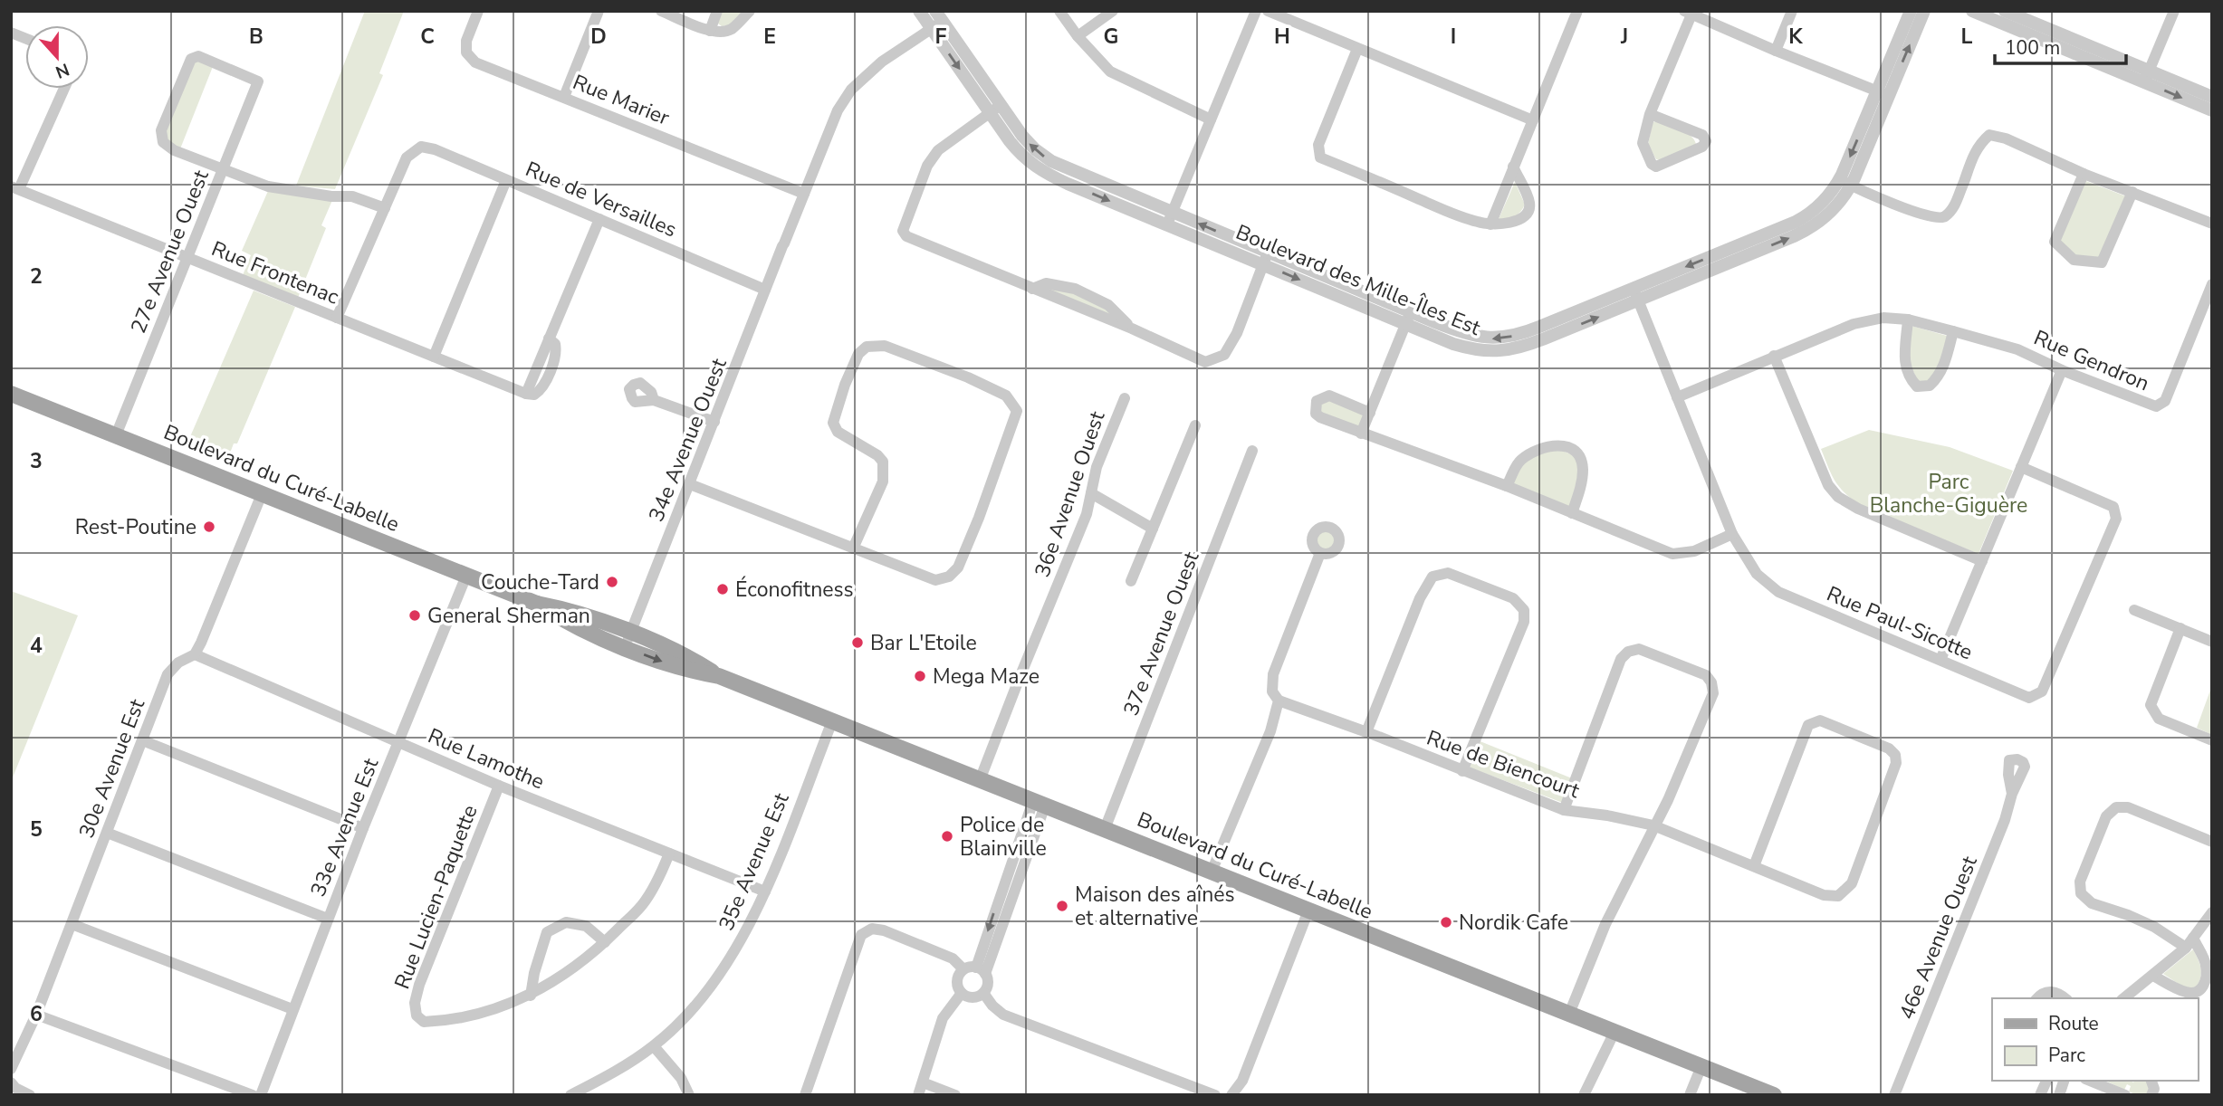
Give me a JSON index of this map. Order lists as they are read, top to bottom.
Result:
{
  "streets": {
    "main road": ["Boulevard du Curé-Labelle"],
    "street": [
      "Rue Marier",
      "Rue de Versailles",
      "27e Avenue Ouest",
      "Rue Frontenac",
      "Boulevard des Mille-Îles Est",
      "Rue Gendron",
      "34e Avenue Ouest",
      "36e Avenue Ouest",
      "Rue Paul-Sicotte",
      "37e Avenue Ouest",
      "Rue Lamothe",
      "Rue de Biencourt",
      "30e Avenue Est",
      "33e Avenue Est",
      "35e Avenue Est",
      "Rue Lucien-Paquette",
      "46e Avenue Ouest"
    ]
  },
  "crossings": [
    ["Rue Marier", "34e Avenue Ouest"],
    ["Rue de Versailles", "Rue Frontenac"],
    ["Rue de Versailles", "34e Avenue Ouest"],
    ["27e Avenue Ouest", "Rue Frontenac"],
    ["27e Avenue Ouest", "Boulevard du Curé-Labelle"],
    ["Boulevard des Mille-Îles Est", "34e Avenue Ouest"],
    ["Boulevard des Mille-Îles Est", "Rue Paul-Sicotte"],
    ["Rue Gendron", "Rue Paul-Sicotte"],
    ["34e Avenue Ouest", "Boulevard du Curé-Labelle"],
    ["Boulevard du Curé-Labelle", "36e Avenue Ouest"],
    ["Boulevard du Curé-Labelle", "37e Avenue Ouest"],
    ["Boulevard du Curé-Labelle", "33e Avenue Est"],
    ["Boulevard du Curé-Labelle", "35e Avenue Est"],
    ["Rue Lamothe", "30e Avenue Est"],
    ["Rue Lamothe", "33e Avenue Est"],
    ["Rue Lamothe", "35e Avenue Est"],
    ["Rue Lamothe", "Rue Lucien-Paquette"]
  ],
  "parks": ["Parc Blanche-Giguère"],
  "places": [
    "Rest-Poutine",
    "Couche-Tard",
    "Éconofitness",
    "General Sherman",
    "Bar L'Etoile",
    "Mega Maze",
    "Police de Blainville",
    "Maison des aînés et alternative",
    "Nordik Cafe"
  ],
  "legend": ["Route", "Parc"],
  "scale_bar": "100 m",
  "north": "bottom",
  "grid": {
    "columns": [
      "B",
      "C",
      "D",
      "E",
      "F",
      "G",
      "H",
      "I",
      "J",
      "K",
      "L"
    ],
    "rows": [
      "2",
      "3",
      "4",
      "5",
      "6"
    ]
  }
}
